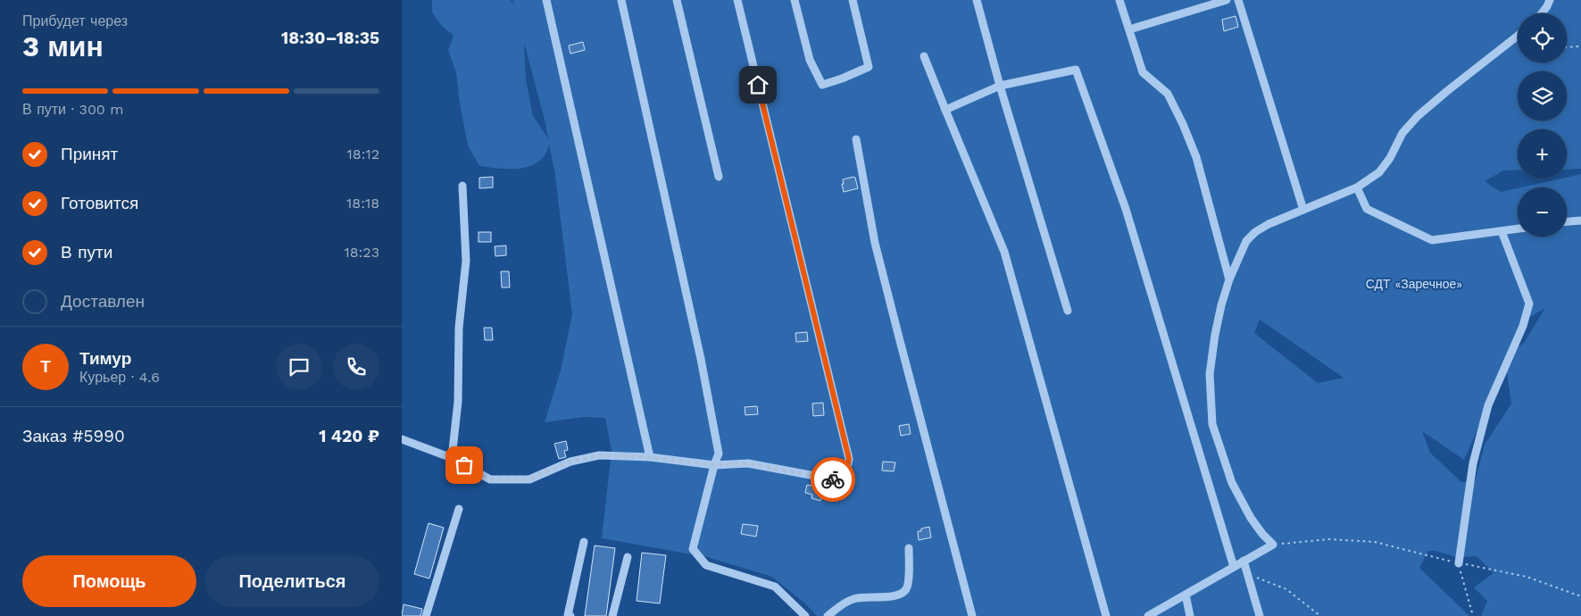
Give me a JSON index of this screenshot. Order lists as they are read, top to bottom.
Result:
{
  "parks": ["СДТ «Заречное»"],
  "page": {
    "heading": ["3 мин", "Прибудет через", "18:30–18:35"],
    "panel": [
      "Тимур",
      "Курьер · 4.6",
      "Заказ #5990",
      "1 420 ₽"
    ],
    "map_buttons": ["+", "−"],
    "bar": "В пути · 300 m",
    "list": [
      ["Принят", "18:12"],
      ["Готовится", "18:18"],
      ["В пути", "18:23"],
      "Доставлен"
    ],
    "round": "Т",
    "buttons": ["Помощь", "Поделиться"]
  }
}
